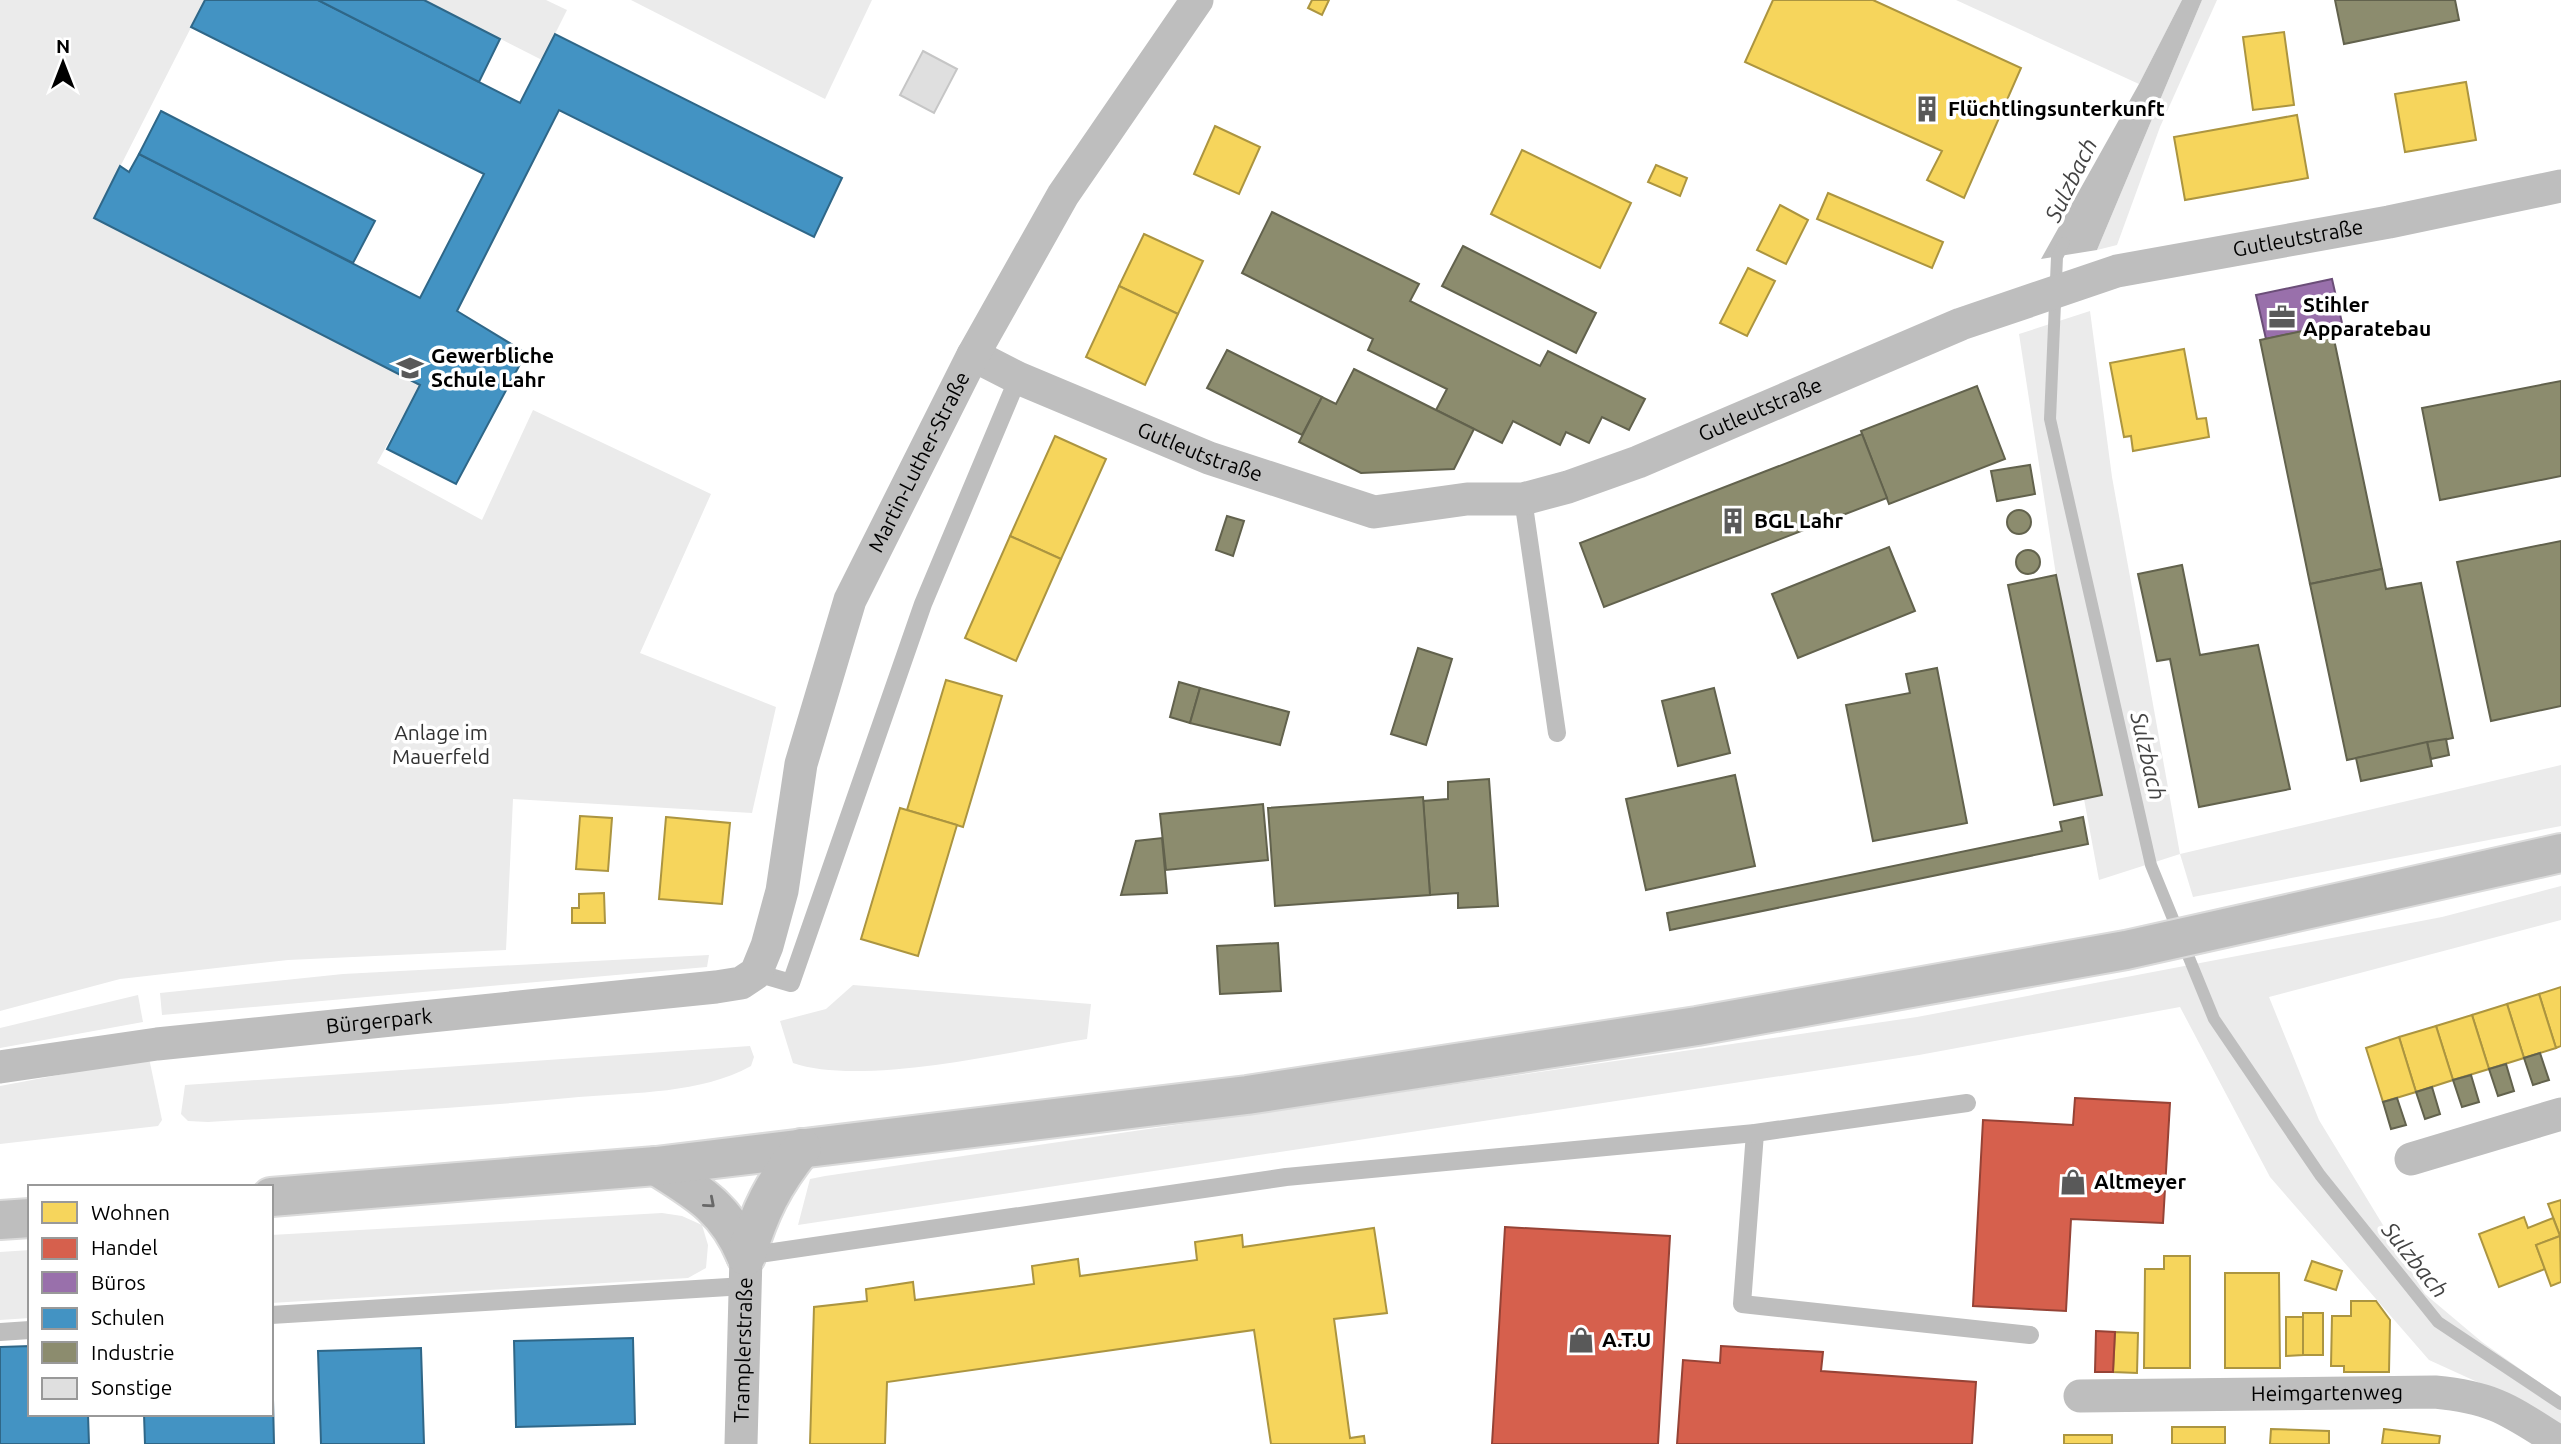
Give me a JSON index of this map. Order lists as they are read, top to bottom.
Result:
{
  "streets": {
    "street": [
      "Gutleutstraße",
      "Martin-Luther-Straße",
      "Bürgerpark",
      "Tramplerstraße",
      "Heimgartenweg"
    ]
  },
  "crossings": [
    ["Gutleutstraße", "Martin-Luther-Straße"],
    ["Martin-Luther-Straße", "Bürgerpark"]
  ],
  "water": ["Sulzbach"],
  "parks": ["Anlage im Mauerfeld"],
  "places": {
    "building": ["Flüchtlingsunterkunft", "BGL Lahr"],
    "office": ["Stihler Apparatebau"],
    "school or university": ["Gewerbliche Schule Lahr"],
    "shop": ["Altmeyer", "A.T.U"]
  },
  "legend": [
    "Wohnen",
    "Handel",
    "Büros",
    "Schulen",
    "Industrie",
    "Sonstige"
  ],
  "north": "top"
}
